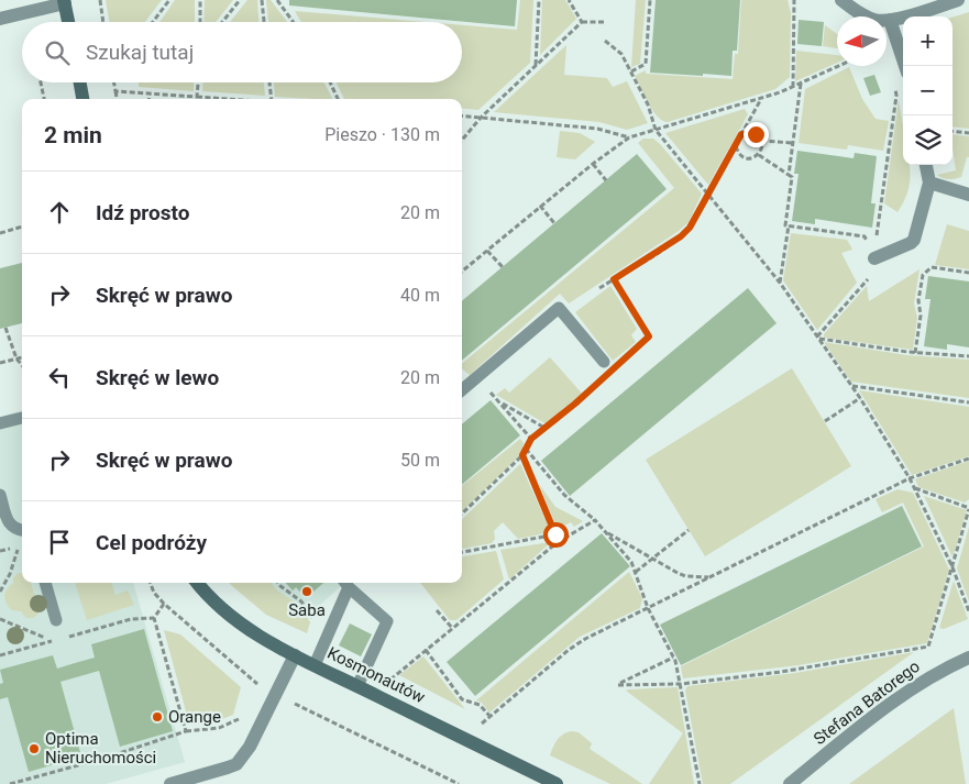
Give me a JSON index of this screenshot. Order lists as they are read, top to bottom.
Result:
{
  "streets": {
    "street": ["Kosmonautów", "Stefana Batorego"]
  },
  "places": ["Saba", "Orange", "Optima Nieruchomości"],
  "north": "left",
  "page": {
    "map_buttons": ["+", "−"],
    "search": "Szukaj tutaj",
    "heading": ["2 min", "Pieszo · 130 m"],
    "list": [
      ["Idź prosto", "20 m"],
      ["Skręć w prawo", "40 m"],
      ["Skręć w lewo", "20 m"],
      ["Skręć w prawo", "50 m"],
      "Cel podróży"
    ]
  }
}
